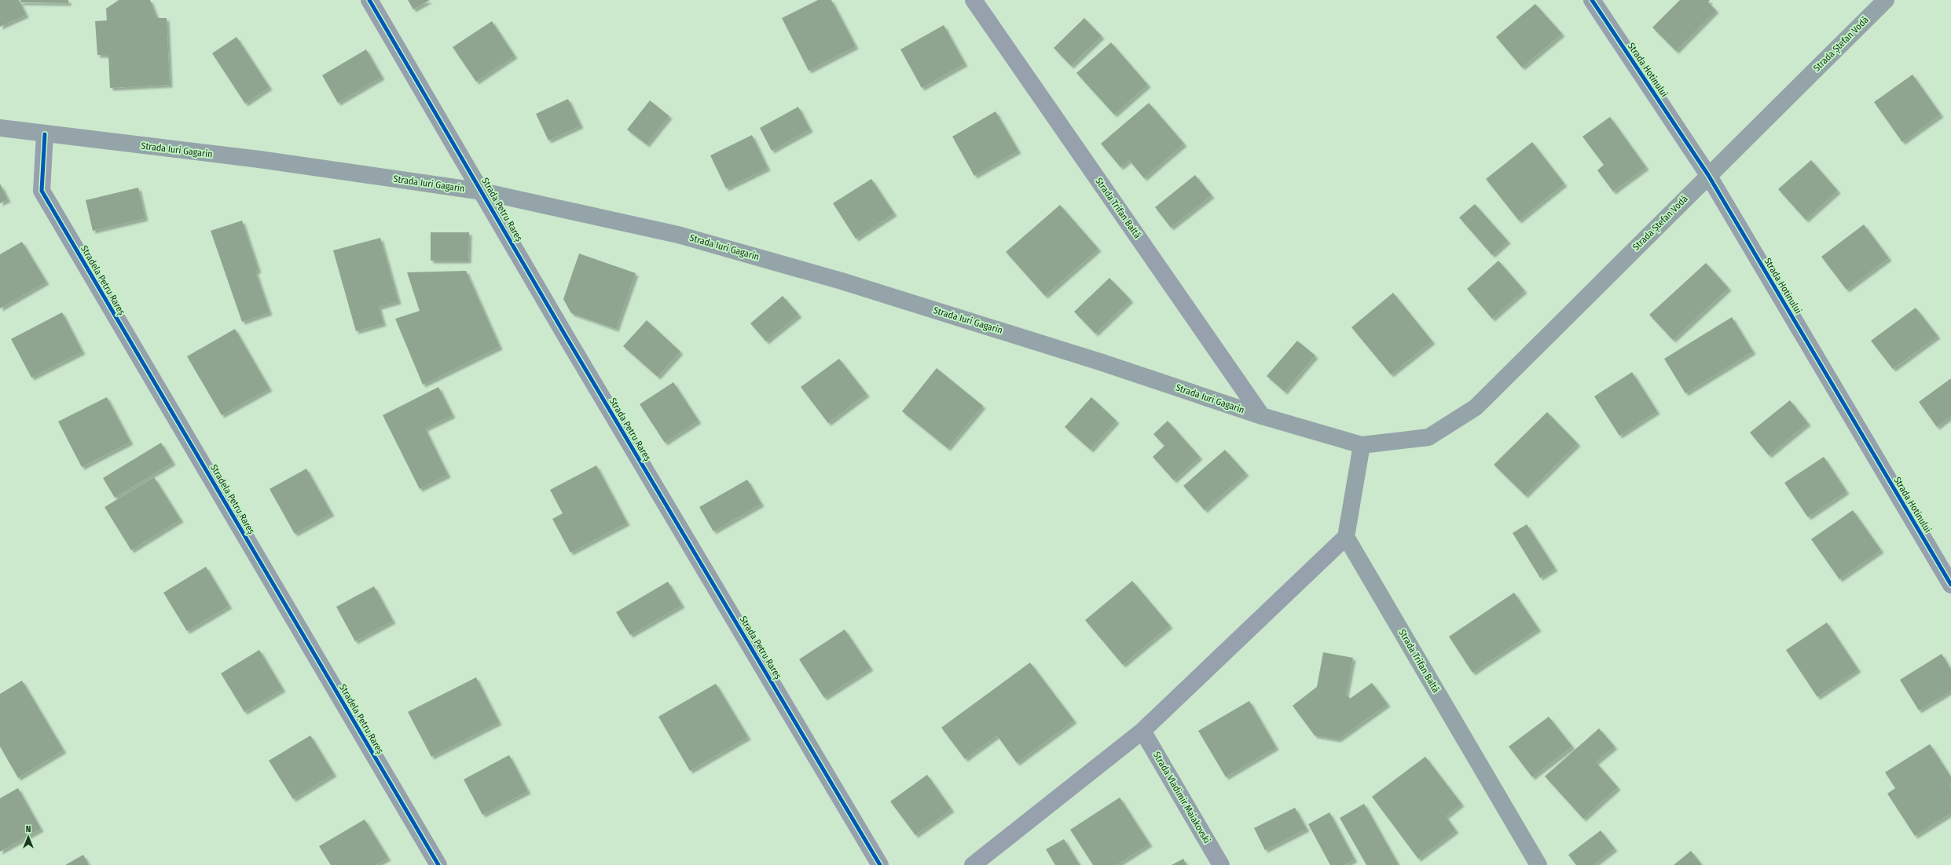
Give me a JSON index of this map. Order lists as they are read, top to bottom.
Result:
{
  "streets": {
    "main road": ["Strada Ștefan Vodă", "Strada Iuri Gagarin", "Strada Trifan Baltă"],
    "street": [
      "Strada Hotinului",
      "Strada Petru Rareș",
      "Stradela Petru Rareș",
      "Strada Vladimir Maiakovski"
    ]
  },
  "crossings": [
    ["Strada Ștefan Vodă", "Strada Hotinului"],
    ["Strada Ștefan Vodă", "Strada Iuri Gagarin"],
    ["Strada Iuri Gagarin", "Strada Trifan Baltă"],
    ["Strada Iuri Gagarin", "Strada Petru Rareș"],
    ["Strada Iuri Gagarin", "Stradela Petru Rareș"]
  ],
  "north": "top"
}
